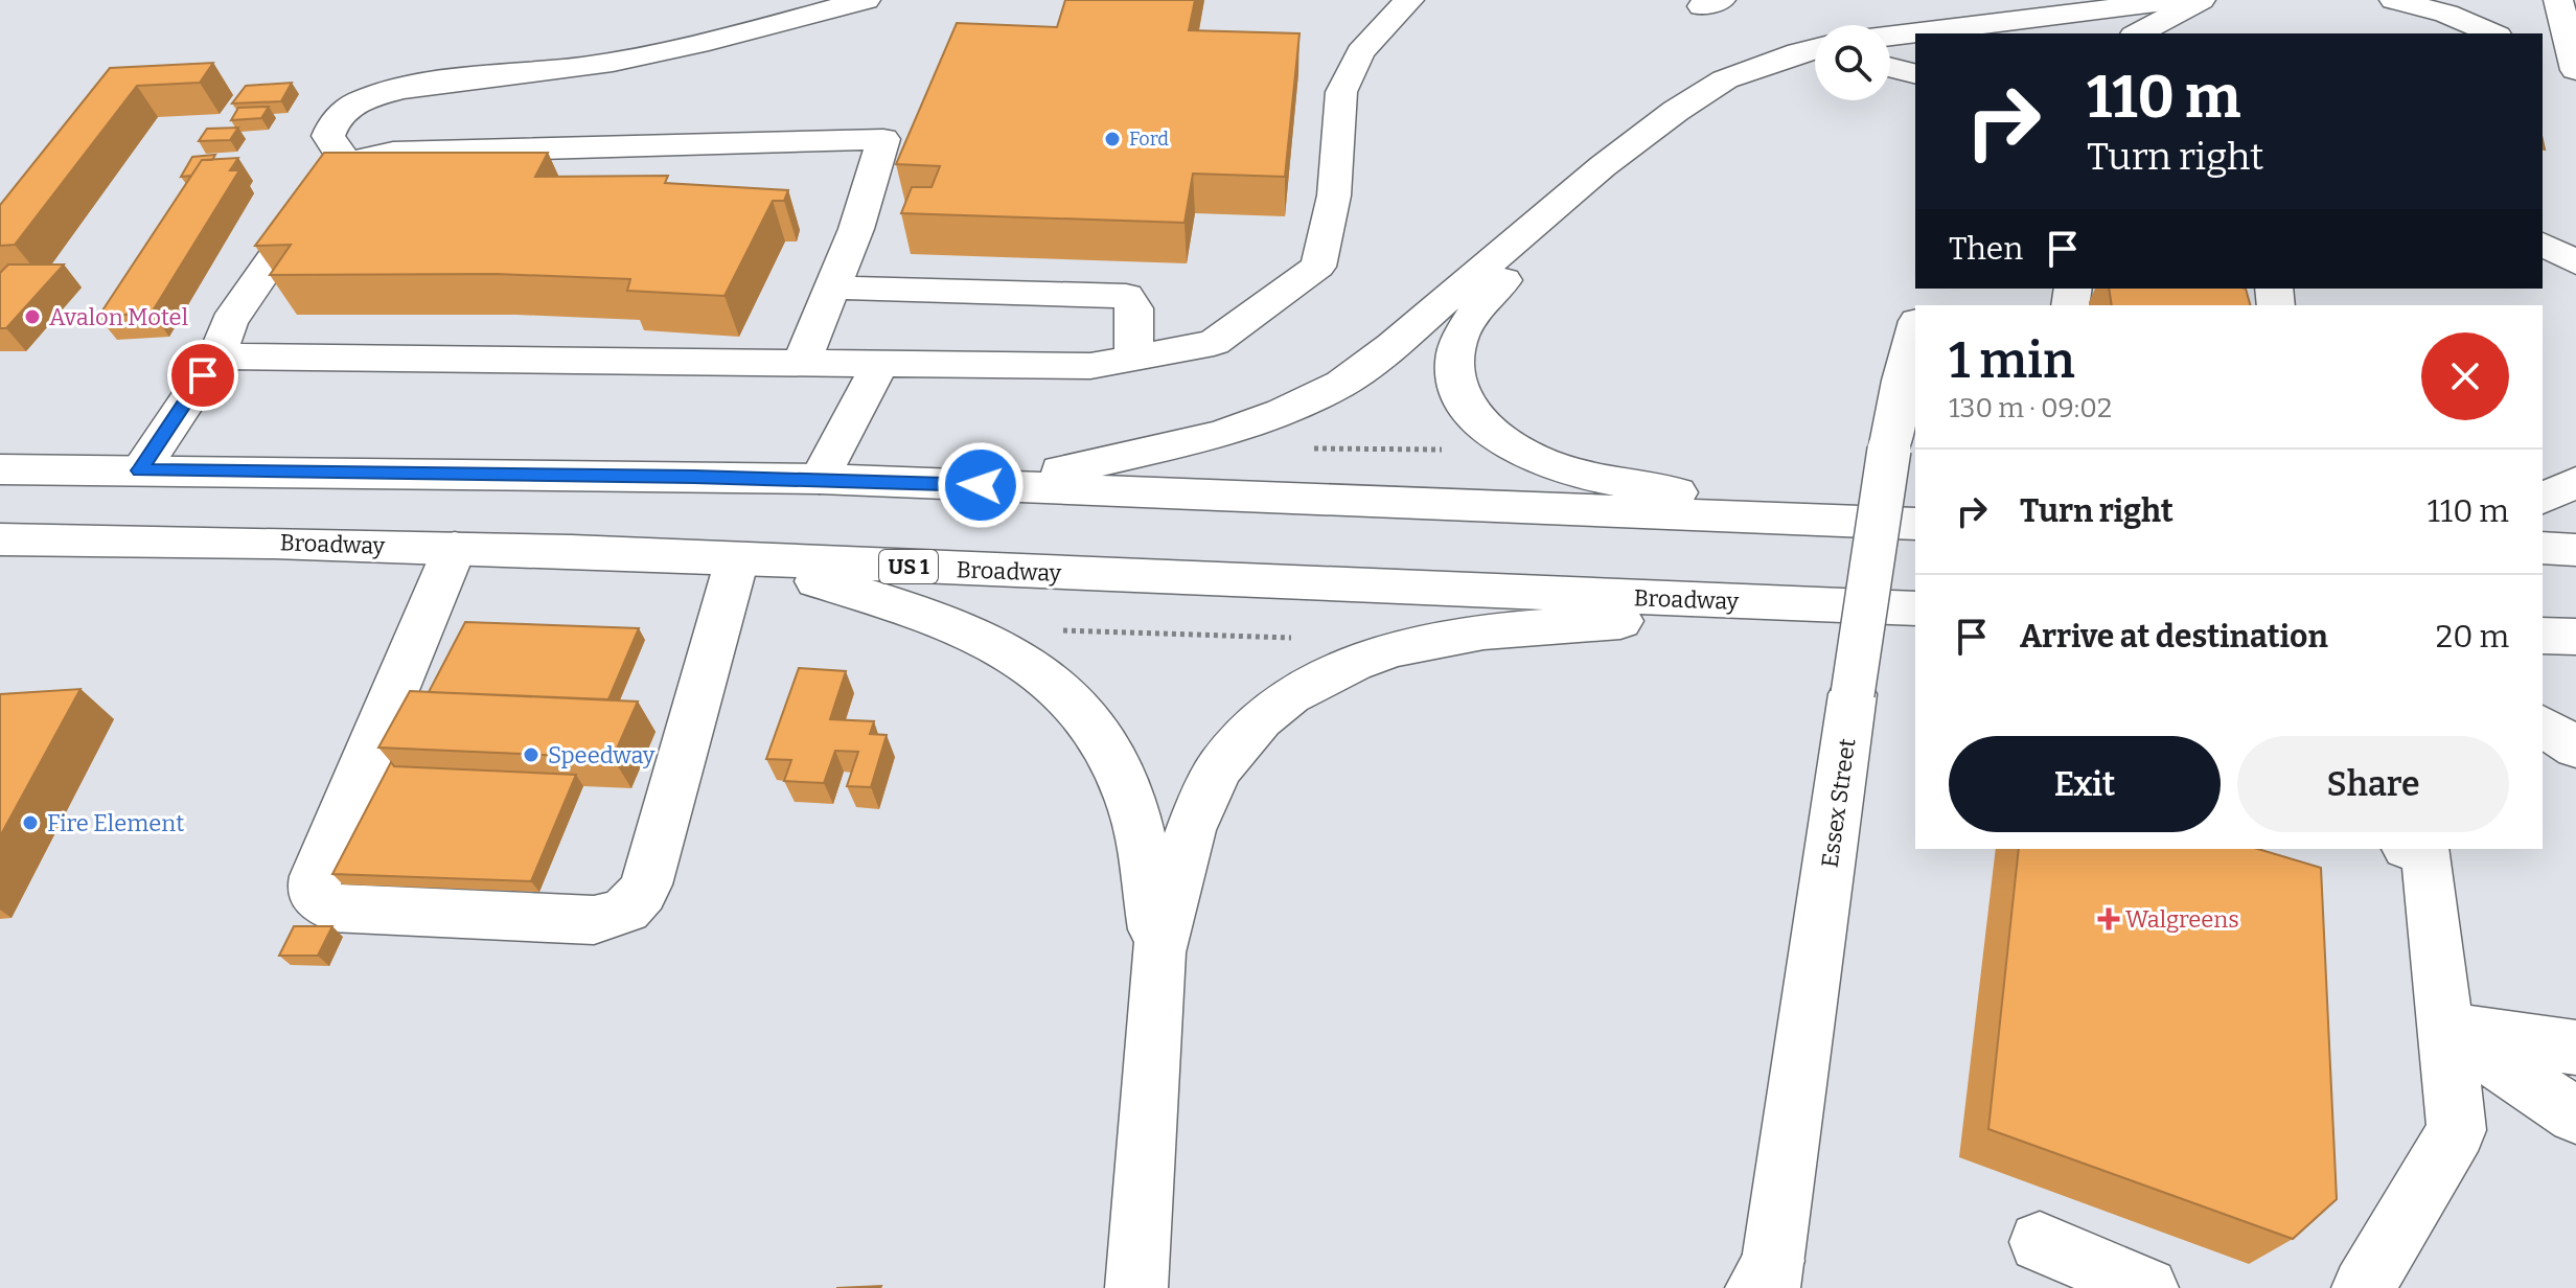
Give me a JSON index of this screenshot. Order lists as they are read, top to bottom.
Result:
{
  "streets": {
    "main road": ["Broadway", "US 1", "Essex Street"]
  },
  "places": {
    "other": [
      "Ford",
      "Avalon Motel",
      "Speedway",
      "Fire Element"
    ],
    "health": ["Walgreens"]
  },
  "page": {
    "turn": ["110 m", "Turn right"],
    "then": "Then",
    "heading": ["1 min", "130 m · 09:02"],
    "list": [
      {
        "name": "Turn right",
        "value": "110 m"
      },
      {
        "name": "Arrive at destination",
        "value": "20 m"
      }
    ],
    "buttons": ["Exit", "Share"]
  }
}
